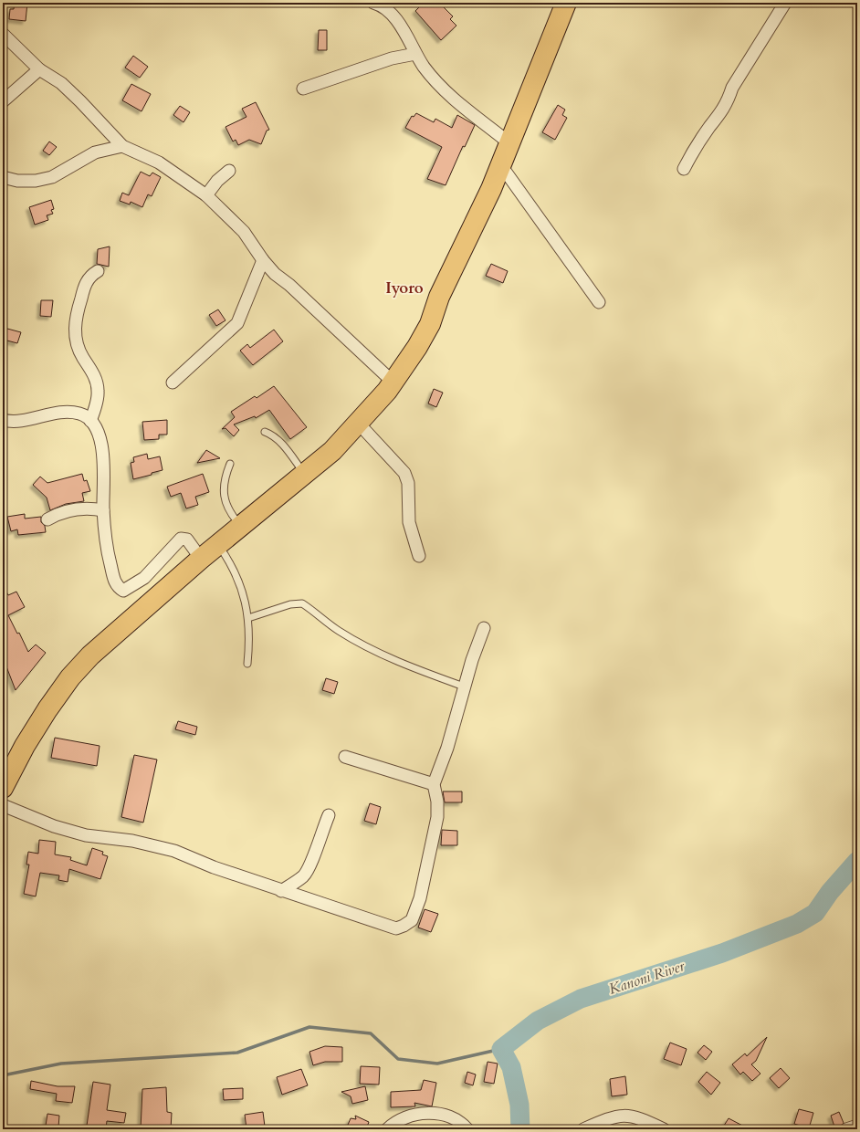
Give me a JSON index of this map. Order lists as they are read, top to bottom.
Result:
{
  "districts": ["Iyoro"],
  "water": ["Kanoni River"]
}
